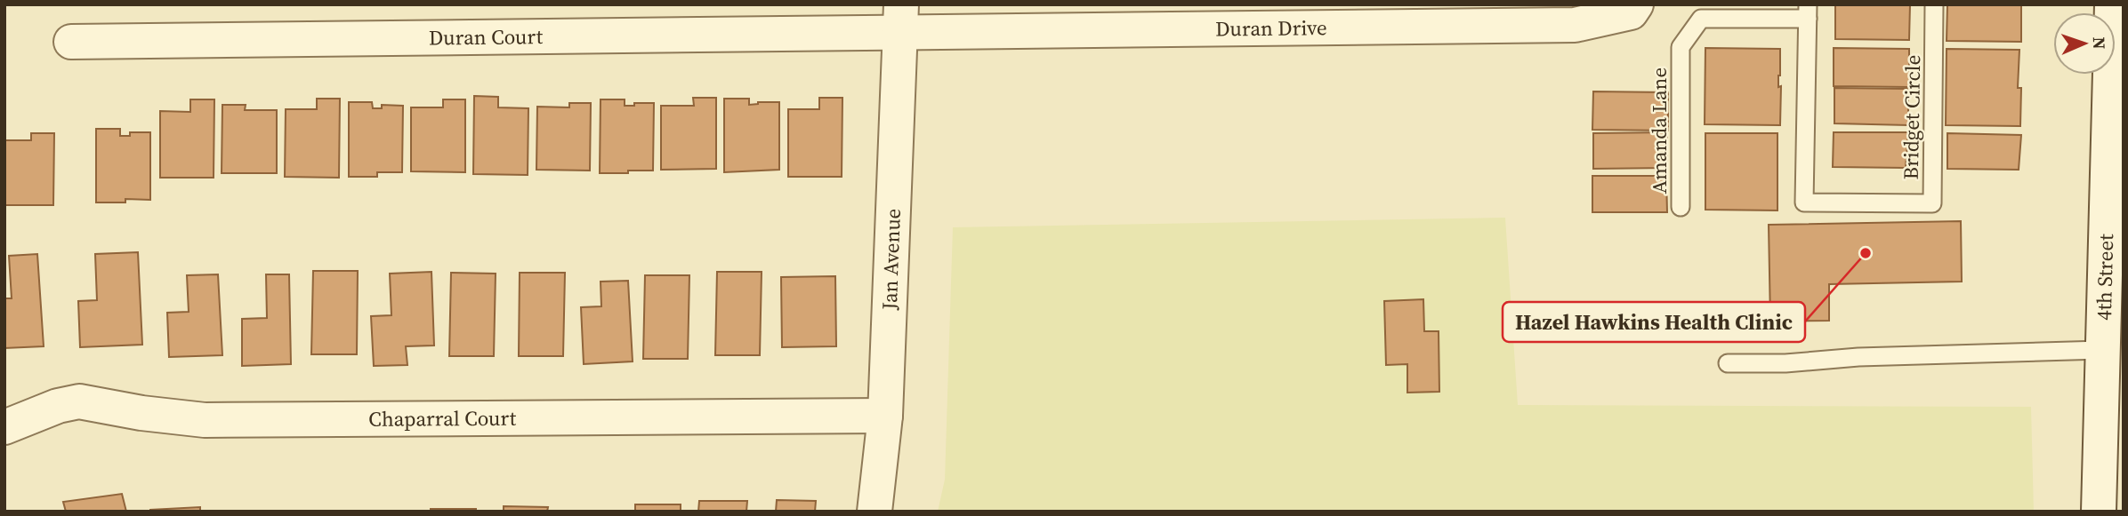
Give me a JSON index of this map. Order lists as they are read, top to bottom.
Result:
{
  "streets": {
    "street": [
      "Duran Drive",
      "Duran Court",
      "Jan Avenue",
      "4th Street",
      "Chaparral Court"
    ],
    "lane": ["Bridget Circle", "Amanda Lane"]
  },
  "crossings": [
    ["Duran Drive", "Duran Court"],
    ["Duran Drive", "Jan Avenue"],
    ["Duran Court", "Jan Avenue"],
    ["Bridget Circle", "Amanda Lane"],
    ["Jan Avenue", "Chaparral Court"]
  ],
  "places": ["Hazel Hawkins Health Clinic"],
  "north": "right"
}
